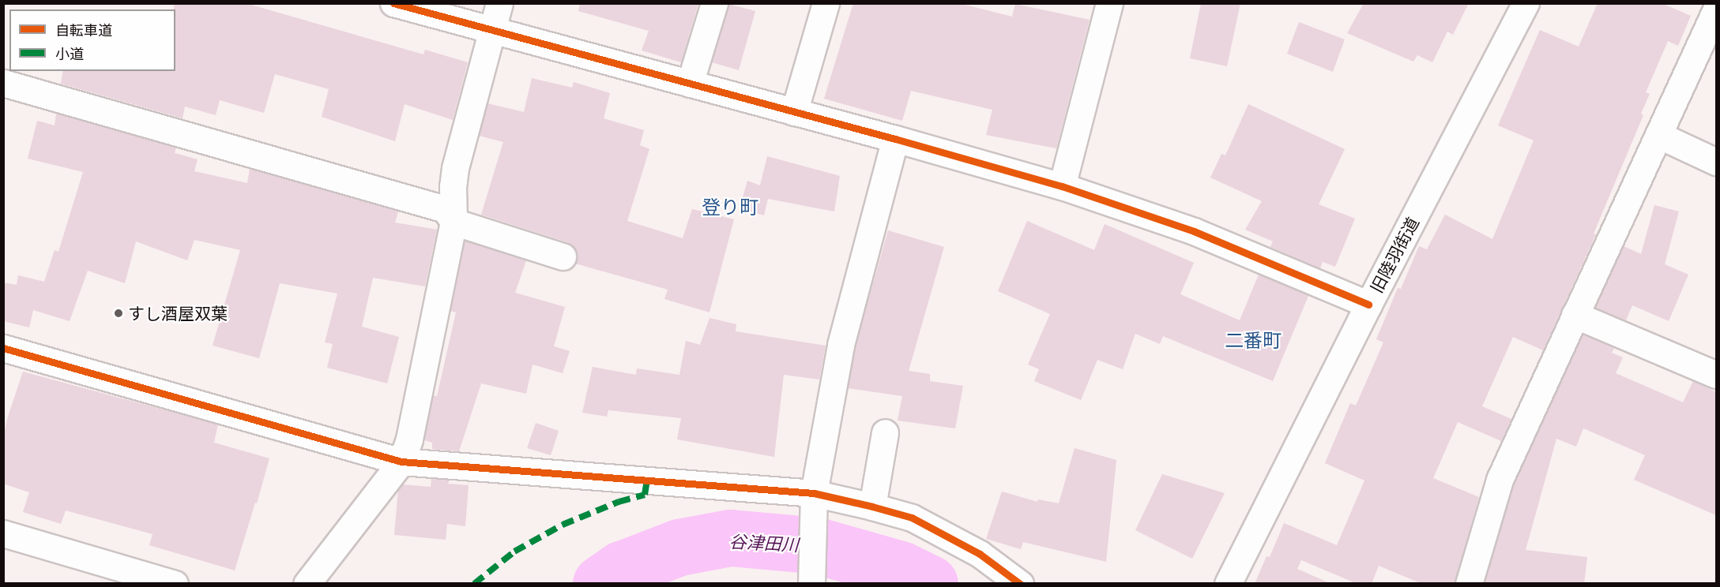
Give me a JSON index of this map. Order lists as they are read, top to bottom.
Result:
{
  "streets": {
    "street": ["旧陸羽街道"]
  },
  "districts": ["登り町", "二番町"],
  "water": ["谷津田川"],
  "places": ["すし酒屋双葉"],
  "legend": ["自転車道", "小道"]
}
